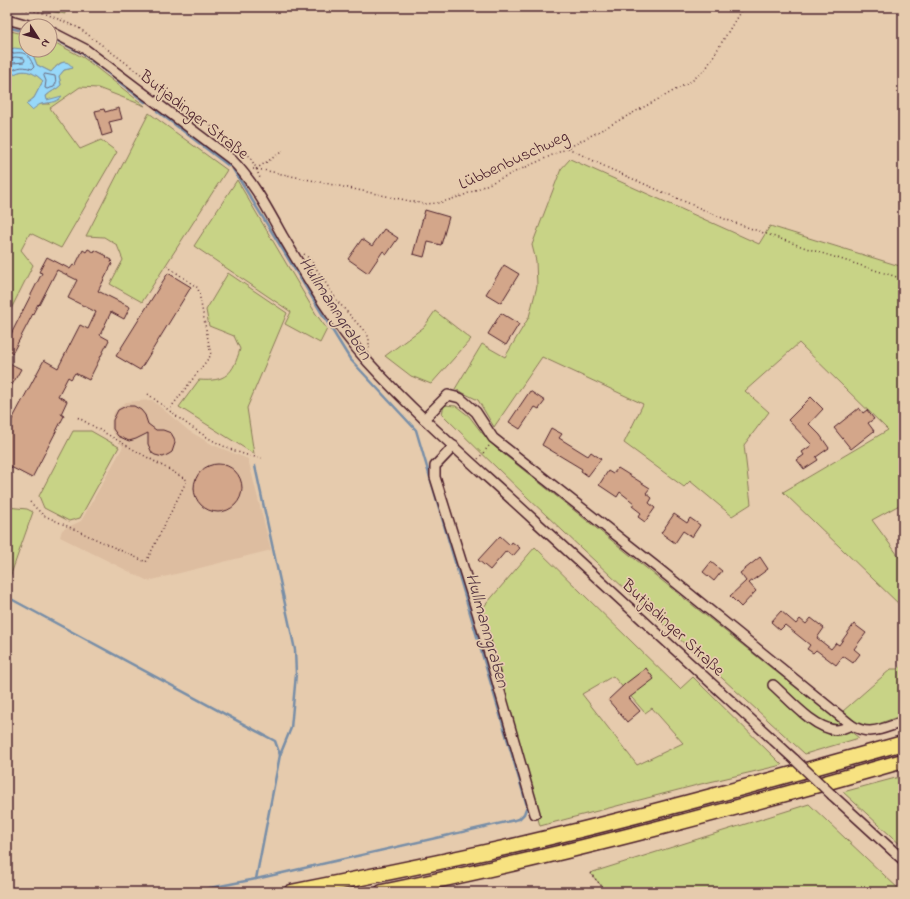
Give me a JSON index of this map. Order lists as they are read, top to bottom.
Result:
{
  "streets": {
    "street": ["Butjadinger Straße"],
    "path": ["Lübbenbuschweg"]
  },
  "water": ["Hullmanngraben"],
  "north": "bottom right"
}
